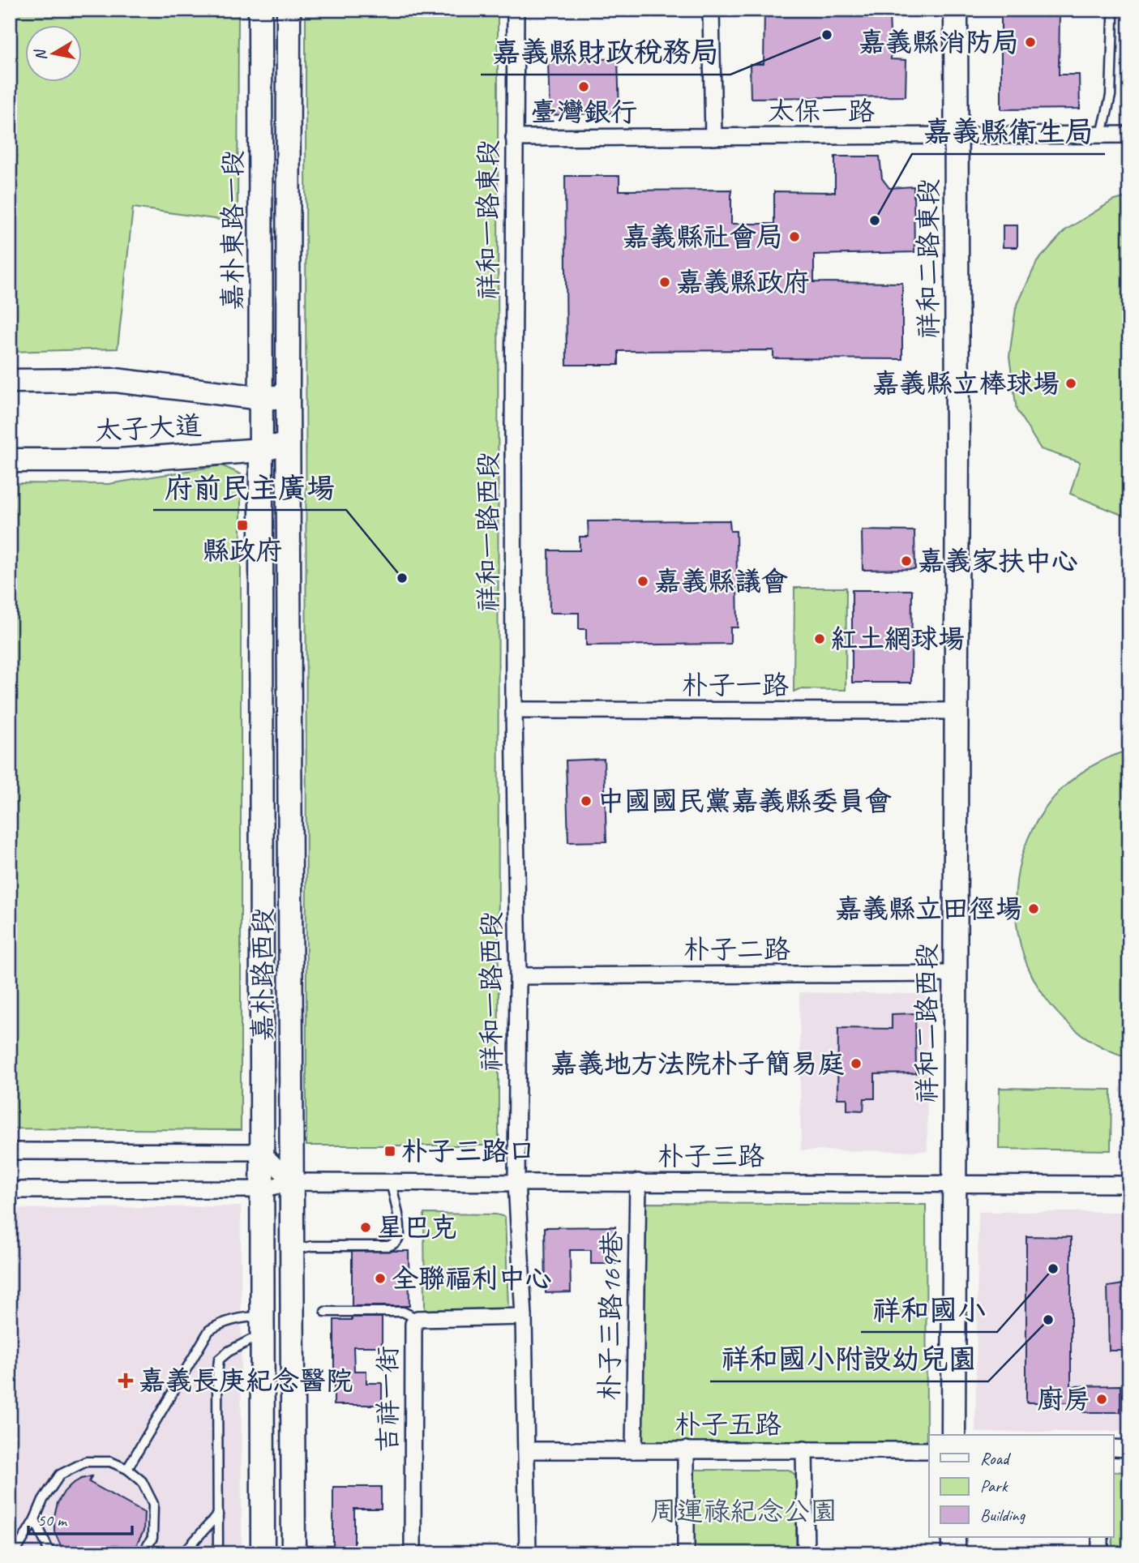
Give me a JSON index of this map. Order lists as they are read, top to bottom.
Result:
{
  "streets": {
    "main road": [
      "嘉朴東路一段",
      "祥和二路東段",
      "太子大道",
      "嘉朴路西段",
      "祥和二路西段"
    ],
    "street": [
      "太保一路",
      "祥和一路東段",
      "祥和一路西段",
      "朴子一路",
      "朴子二路",
      "朴子三路",
      "朴子三路169巷",
      "吉祥一街",
      "朴子五路"
    ]
  },
  "crossings": [
    ["太保一路", "祥和一路東段"],
    ["太保一路", "祥和二路東段"],
    ["祥和一路東段", "祥和一路西段"],
    ["嘉朴東路一段", "太子大道"],
    ["嘉朴東路一段", "嘉朴路西段"],
    ["祥和二路東段", "祥和二路西段"],
    ["太子大道", "嘉朴路西段"],
    ["祥和一路西段", "朴子一路"],
    ["祥和一路西段", "朴子二路"],
    ["祥和一路西段", "朴子三路"],
    ["祥和一路西段", "吉祥一街"],
    ["祥和一路西段", "朴子五路"],
    ["朴子一路", "祥和二路西段"],
    ["朴子二路", "祥和二路西段"],
    ["嘉朴路西段", "朴子三路"],
    ["祥和二路西段", "朴子三路"],
    ["朴子三路", "朴子三路169巷"],
    ["朴子三路169巷", "朴子五路"]
  ],
  "parks": ["周運祿紀念公園"],
  "places": {
    "other": [
      "嘉義縣財政稅務局",
      "嘉義縣消防局",
      "臺灣銀行",
      "嘉義縣衛生局",
      "嘉義縣社會局",
      "嘉義縣政府",
      "嘉義縣立棒球場",
      "嘉義家扶中心",
      "府前民主廣場",
      "嘉義縣議會",
      "紅土網球場",
      "中國國民黨嘉義縣委員會",
      "嘉義縣立田徑場",
      "嘉義地方法院朴子簡易庭",
      "星巴克",
      "祥和國小",
      "全聯福利中心",
      "祥和國小附設幼兒園",
      "廚房"
    ],
    "transit": ["縣政府", "朴子三路口"],
    "health": ["嘉義長庚紀念醫院"]
  },
  "legend": ["Road", "Park", "Building"],
  "scale_bar": "50 m",
  "north": "left"
}
